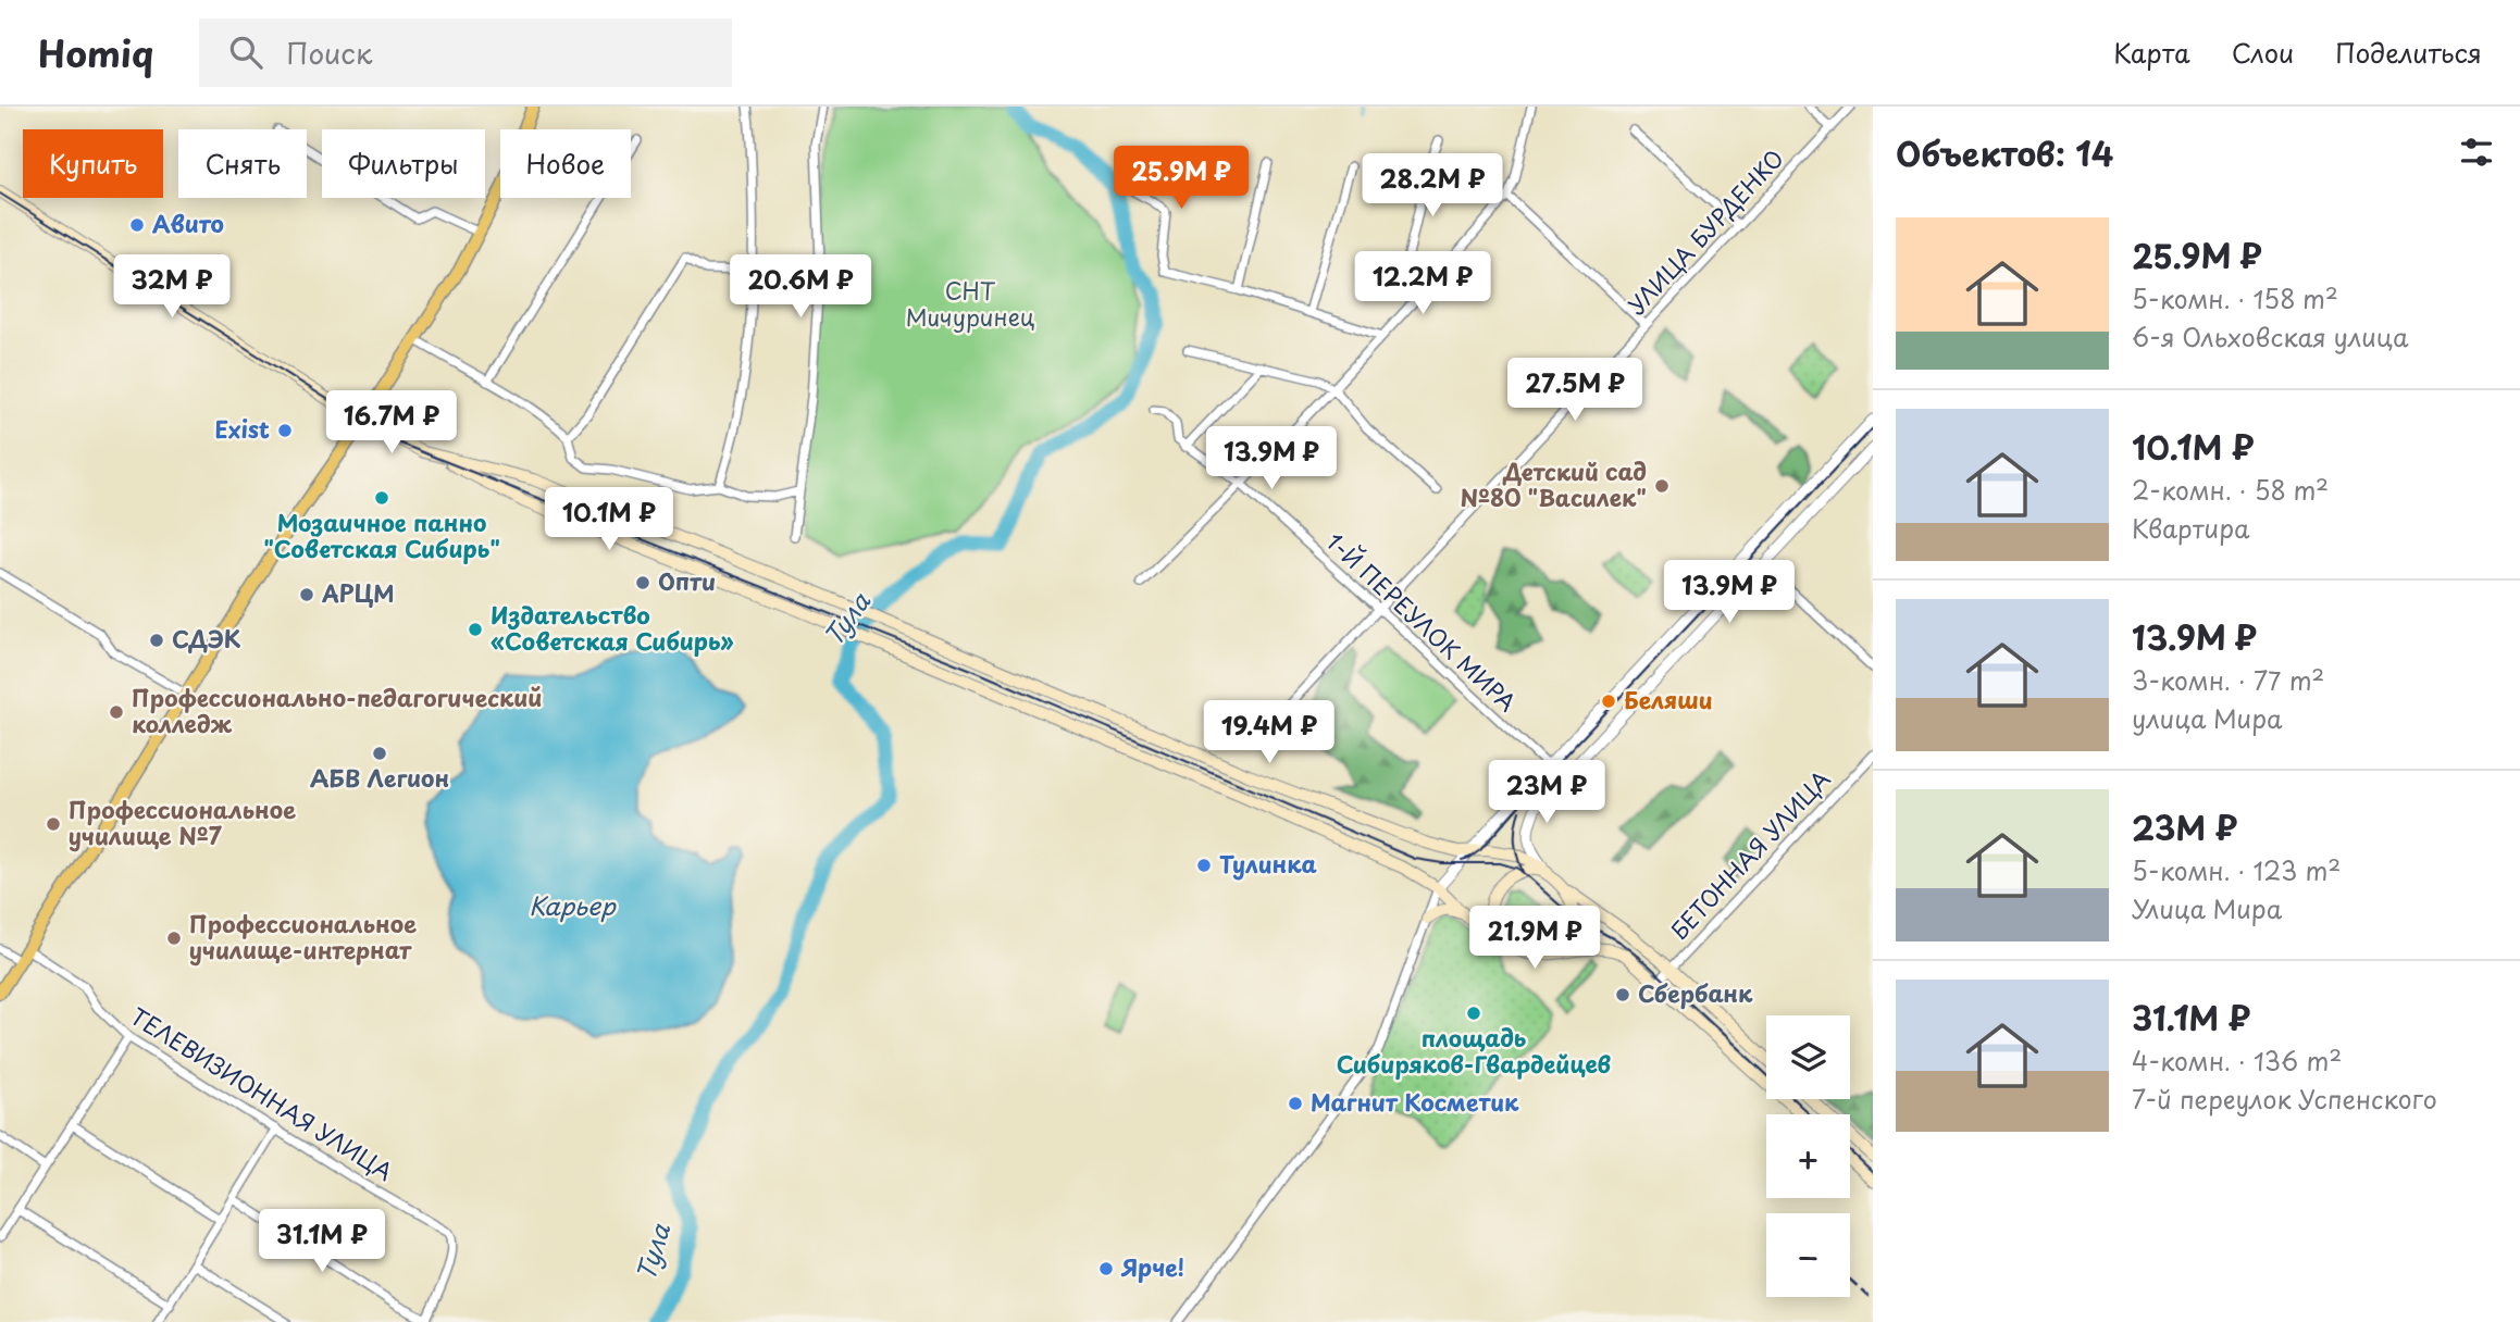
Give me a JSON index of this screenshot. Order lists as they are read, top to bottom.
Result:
{
  "streets": {
    "street": [
      "УЛИЦА БУРДЕНКО",
      "1-Й ПЕРЕУЛОК МИРА",
      "БЕТОННАЯ УЛИЦА",
      "ТЕЛЕВИЗИОННАЯ УЛИЦА"
    ]
  },
  "crossings": [
    ["УЛИЦА БУРДЕНКО", "1-Й ПЕРЕУЛОК МИРА"]
  ],
  "water": ["Тула", "Карьер"],
  "parks": ["СНТ Мичуринец"],
  "places": [
    "Авито",
    "Exist",
    "Детский сад №80 \"Василек\"",
    "Мозаичное панно \"Советская Сибирь\"",
    "Опти",
    "АРЦМ",
    "Издательство «Советская Сибирь»",
    "СДЭК",
    "Беляши",
    "Профессионально-педагогический колледж",
    "АБВ Легион",
    "Профессиональное училище №7",
    "Тулинка",
    "Профессиональное училище-интернат",
    "Сбербанк",
    "площадь Сибиряков-Гвардейцев",
    "Магнит Косметик",
    "Ярче!"
  ],
  "page": {
    "header": "Homiq",
    "search": "Поиск",
    "nav": ["Карта", "Слои", "Поделиться"],
    "heading": "Объектов: 14",
    "chip": [
      "Купить",
      "Снять",
      "Фильтры",
      "Новое"
    ],
    "price": [
      "25.9M ₽",
      "28.2M ₽",
      "12.2M ₽",
      "32M ₽",
      "20.6M ₽",
      "27.5M ₽",
      "16.7M ₽",
      "13.9M ₽",
      "10.1M ₽",
      "13.9M ₽",
      "19.4M ₽",
      "23M ₽",
      "21.9M ₽",
      "31.1M ₽"
    ],
    "list": [
      {
        "name": "25.9M ₽",
        "note": "5-комн. · 158 m² · 6-я Ольховская улица"
      },
      {
        "name": "10.1M ₽",
        "note": "2-комн. · 58 m² · Квартира"
      },
      {
        "name": "13.9M ₽",
        "note": "3-комн. · 77 m² · улица Мира"
      },
      {
        "name": "23M ₽",
        "note": "5-комн. · 123 m² · Улица Мира"
      },
      {
        "name": "31.1M ₽",
        "note": "4-комн. · 136 m² · 7-й переулок Успенского"
      }
    ],
    "map_buttons": ["+", "−"]
  }
}
